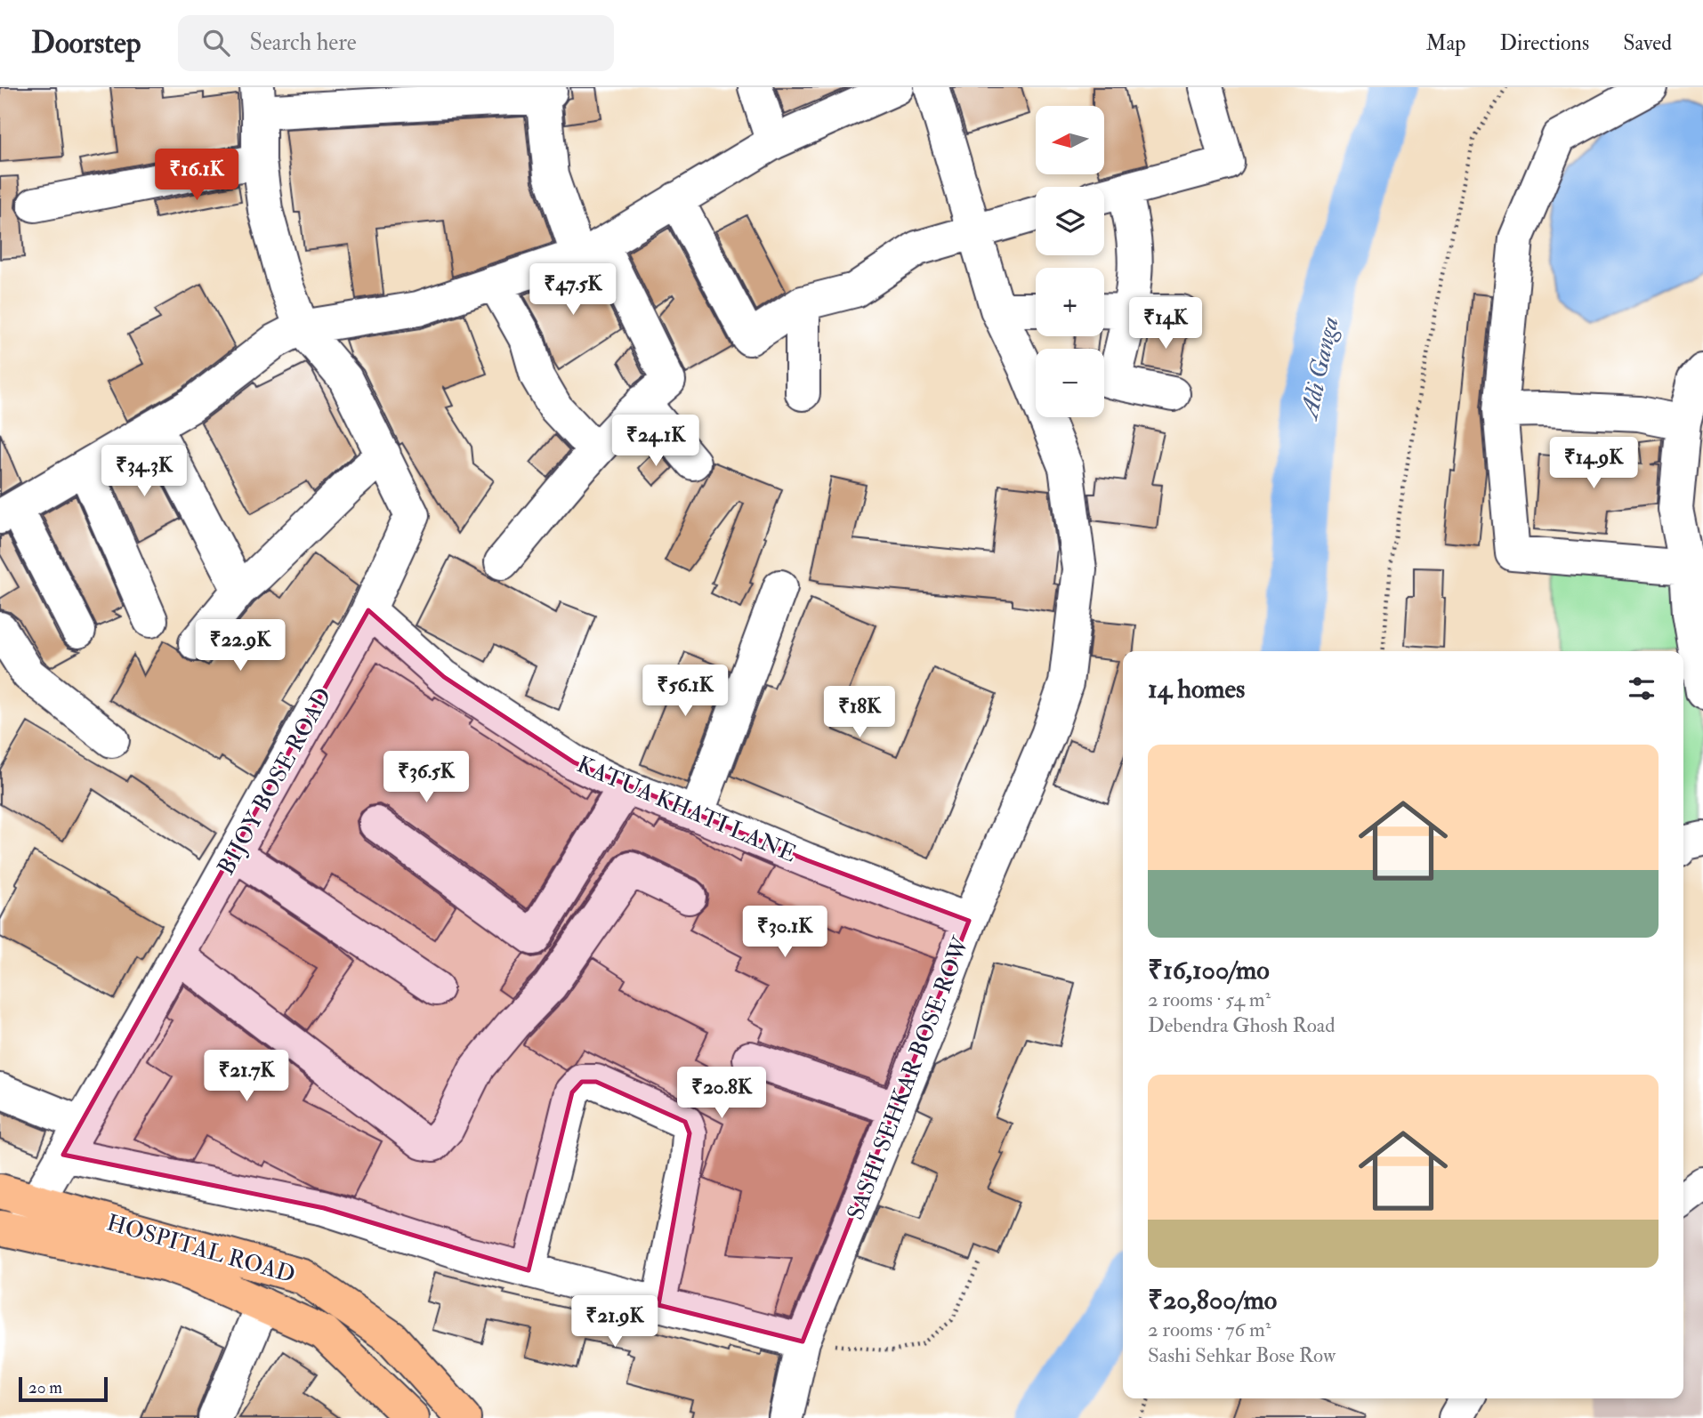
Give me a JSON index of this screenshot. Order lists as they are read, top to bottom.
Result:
{
  "streets": {
    "main road": ["HOSPITAL ROAD"],
    "street": ["BIJOY BOSE ROAD", "KATUA KHATI LANE", "SASHI SEHKAR BOSE ROW"]
  },
  "crossings": [
    ["BIJOY BOSE ROAD", "KATUA KHATI LANE"],
    ["BIJOY BOSE ROAD", "HOSPITAL ROAD"],
    ["KATUA KHATI LANE", "SASHI SEHKAR BOSE ROW"]
  ],
  "water": ["Adi Ganga"],
  "scale_bar": "20 m",
  "north": "left",
  "page": {
    "header": "Doorstep",
    "search": "Search here",
    "nav": ["Map", "Directions", "Saved"],
    "map_buttons": ["+", "−"],
    "price": [
      "₹16.1K",
      "₹47.5K",
      "₹14K",
      "₹24.1K",
      "₹14.9K",
      "₹34.3K",
      "₹22.9K",
      "₹56.1K",
      "₹18K",
      "₹36.5K",
      "₹30.1K",
      "₹21.7K",
      "₹20.8K",
      "₹21.9K"
    ],
    "heading": "14 homes",
    "list": [
      {
        "name": "₹16,100/mo",
        "note": "2 rooms · 54 m² · Debendra Ghosh Road"
      },
      {
        "name": "₹20,800/mo",
        "note": "2 rooms · 76 m² · Sashi Sehkar Bose Row"
      }
    ],
    "scale": "20 m"
  }
}
